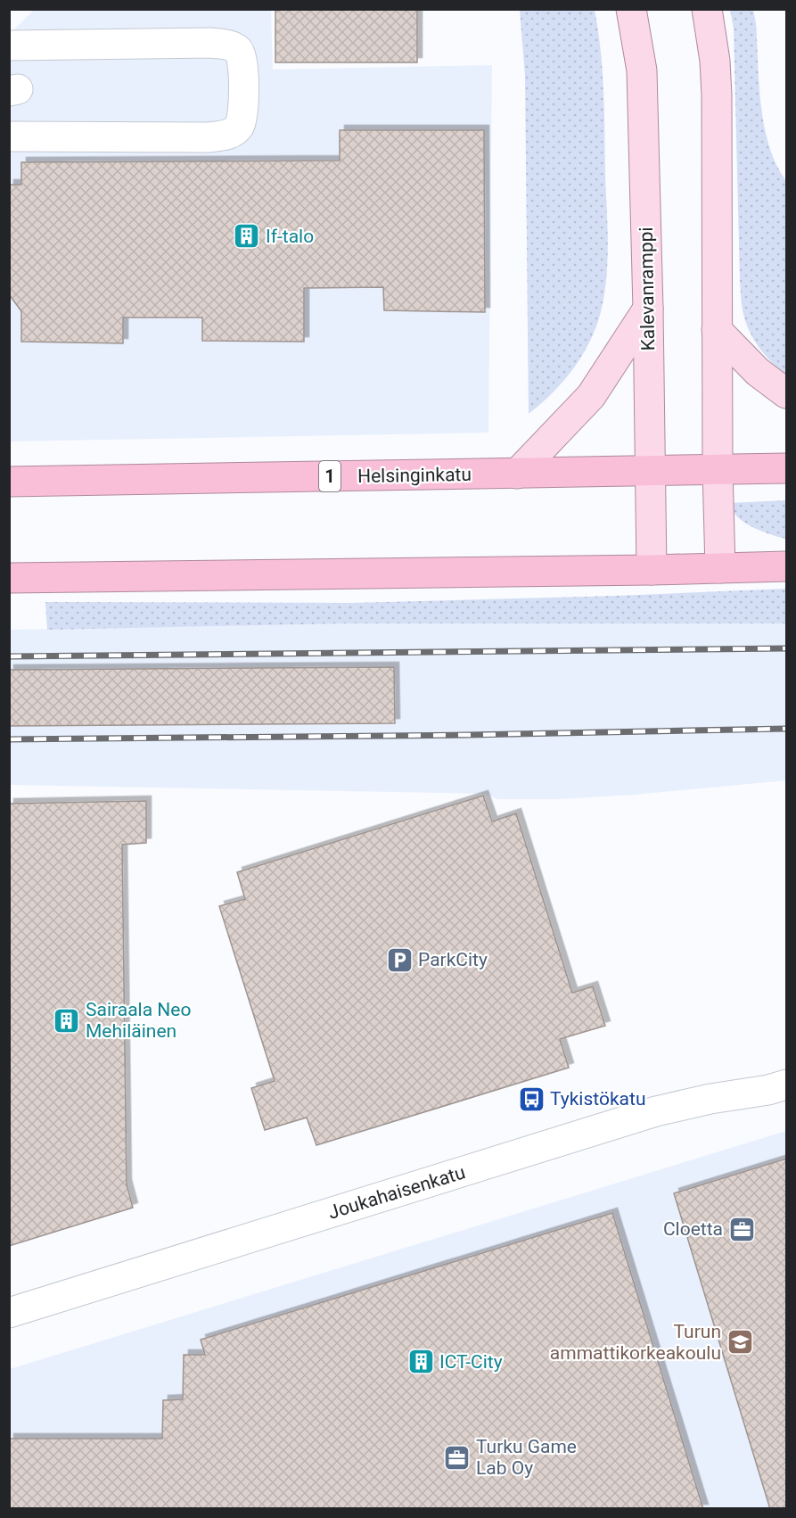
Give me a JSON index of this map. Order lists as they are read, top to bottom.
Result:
{
  "streets": {
    "highway": ["Helsinginkatu", "1"],
    "main road": ["Kalevanramppi"],
    "street": ["Joukahaisenkatu"]
  },
  "crossings": [
    ["Kalevanramppi", "Helsinginkatu"]
  ],
  "places": {
    "building": ["If-talo", "Sairaala Neo Mehiläinen", "ICT-City"],
    "parking": ["ParkCity"],
    "bus stop": ["Tykistökatu"],
    "office": ["Cloetta", "Turku Game Lab Oy"],
    "school or university": ["Turun ammattikorkeakoulu"]
  }
}
